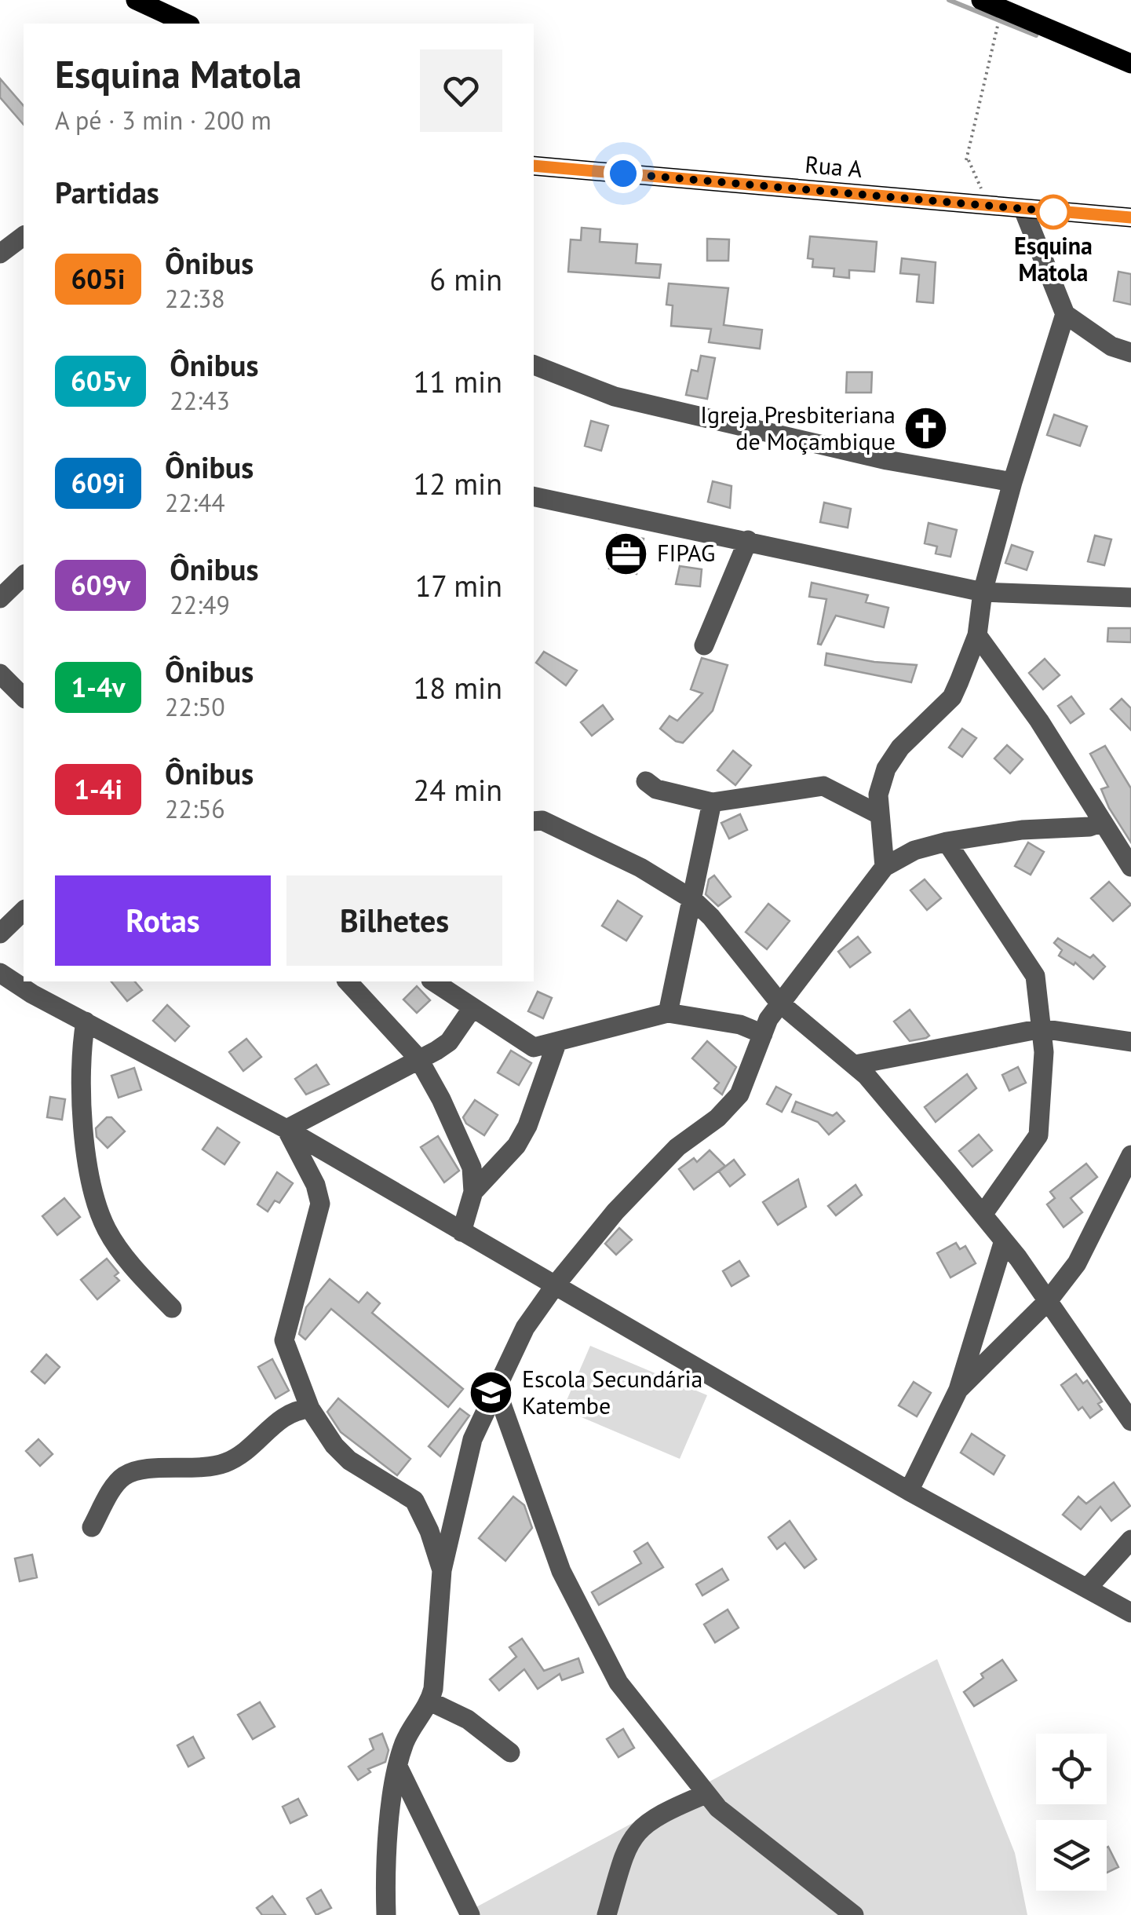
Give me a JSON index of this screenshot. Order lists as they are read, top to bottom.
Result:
{
  "streets": {
    "main road": ["Rua A"]
  },
  "places": {
    "other": ["Esquina Matola"],
    "church": ["Igreja Presbiteriana de Moçambique"],
    "office": ["FIPAG"],
    "school or university": ["Escola Secundária Katembe"]
  },
  "lines": ["bus line 605i"],
  "page": {
    "heading": [
      ["Esquina Matola", "A pé · 3 min · 200 m"],
      "Partidas"
    ],
    "list": [
      {
        "mark": "605i",
        "name": "Ônibus",
        "note": "22:38",
        "value": "6 min"
      },
      {
        "mark": "605v",
        "name": "Ônibus",
        "note": "22:43",
        "value": "11 min"
      },
      {
        "mark": "609i",
        "name": "Ônibus",
        "note": "22:44",
        "value": "12 min"
      },
      {
        "mark": "609v",
        "name": "Ônibus",
        "note": "22:49",
        "value": "17 min"
      },
      {
        "mark": "1-4v",
        "name": "Ônibus",
        "note": "22:50",
        "value": "18 min"
      },
      {
        "mark": "1-4i",
        "name": "Ônibus",
        "note": "22:56",
        "value": "24 min"
      }
    ],
    "buttons": ["Rotas", "Bilhetes"]
  }
}
